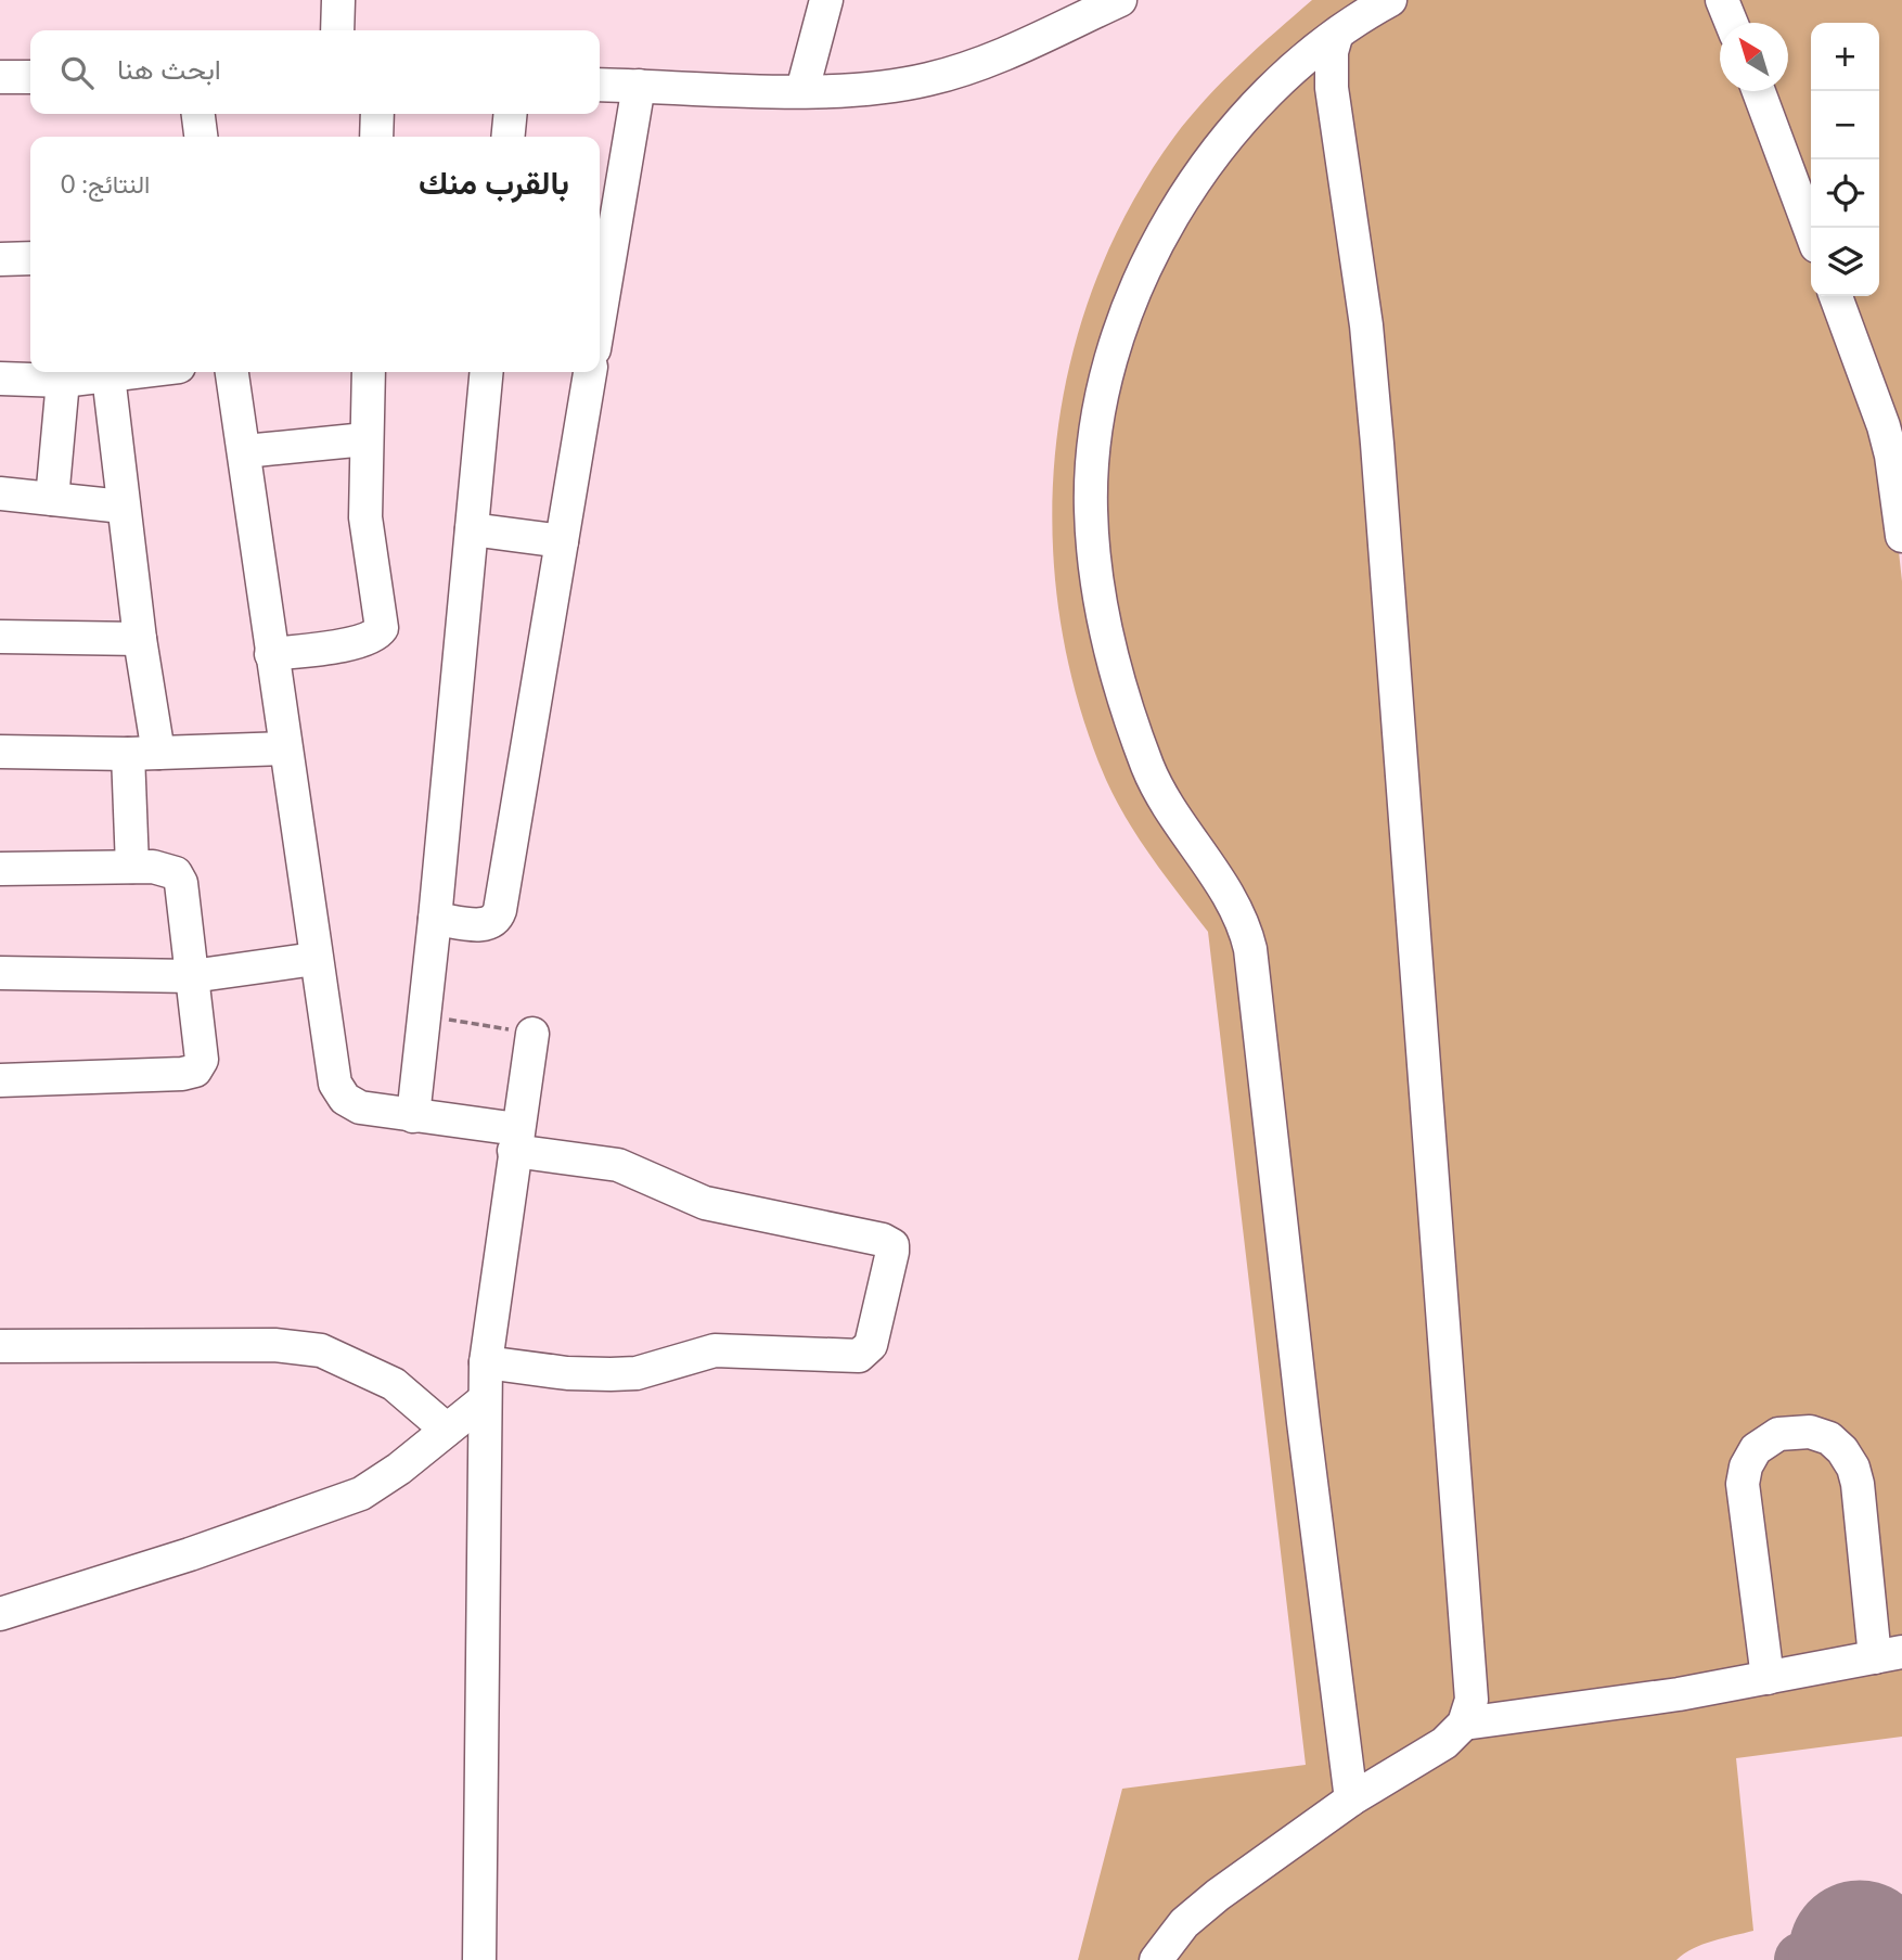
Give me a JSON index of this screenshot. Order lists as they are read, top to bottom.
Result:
{
  "north": "top left",
  "page": {
    "map_buttons": ["+", "−"],
    "search": "ابحث هنا",
    "heading": ["بالقرب منك", "النتائج: 0"]
  }
}
